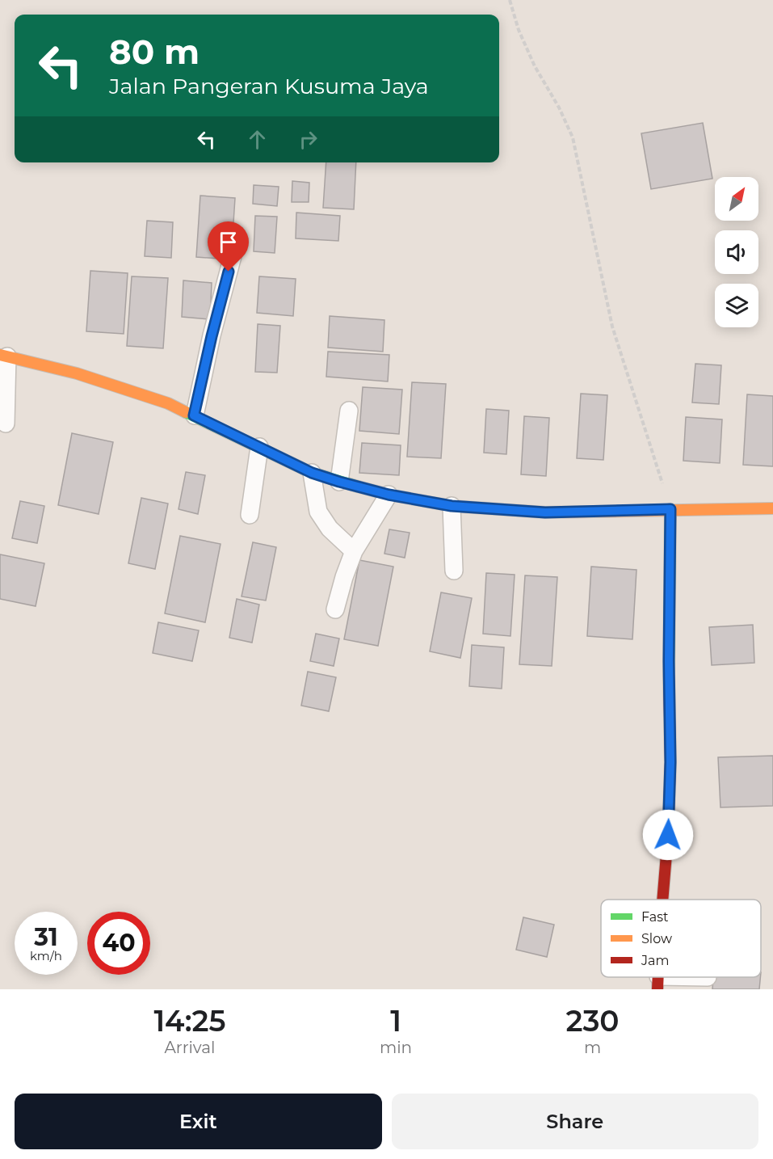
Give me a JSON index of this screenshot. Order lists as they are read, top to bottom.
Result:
{
  "legend": ["Fast", "Slow", "Jam"],
  "north": "top right",
  "page": {
    "turn": ["80 m", "Jalan Pangeran Kusuma Jaya"],
    "speed": "31 km/h",
    "limit": "40",
    "eta": [
      "14:25",
      "Arrival",
      "1",
      "min",
      "230",
      "m"
    ],
    "buttons": ["Exit", "Share"]
  }
}
